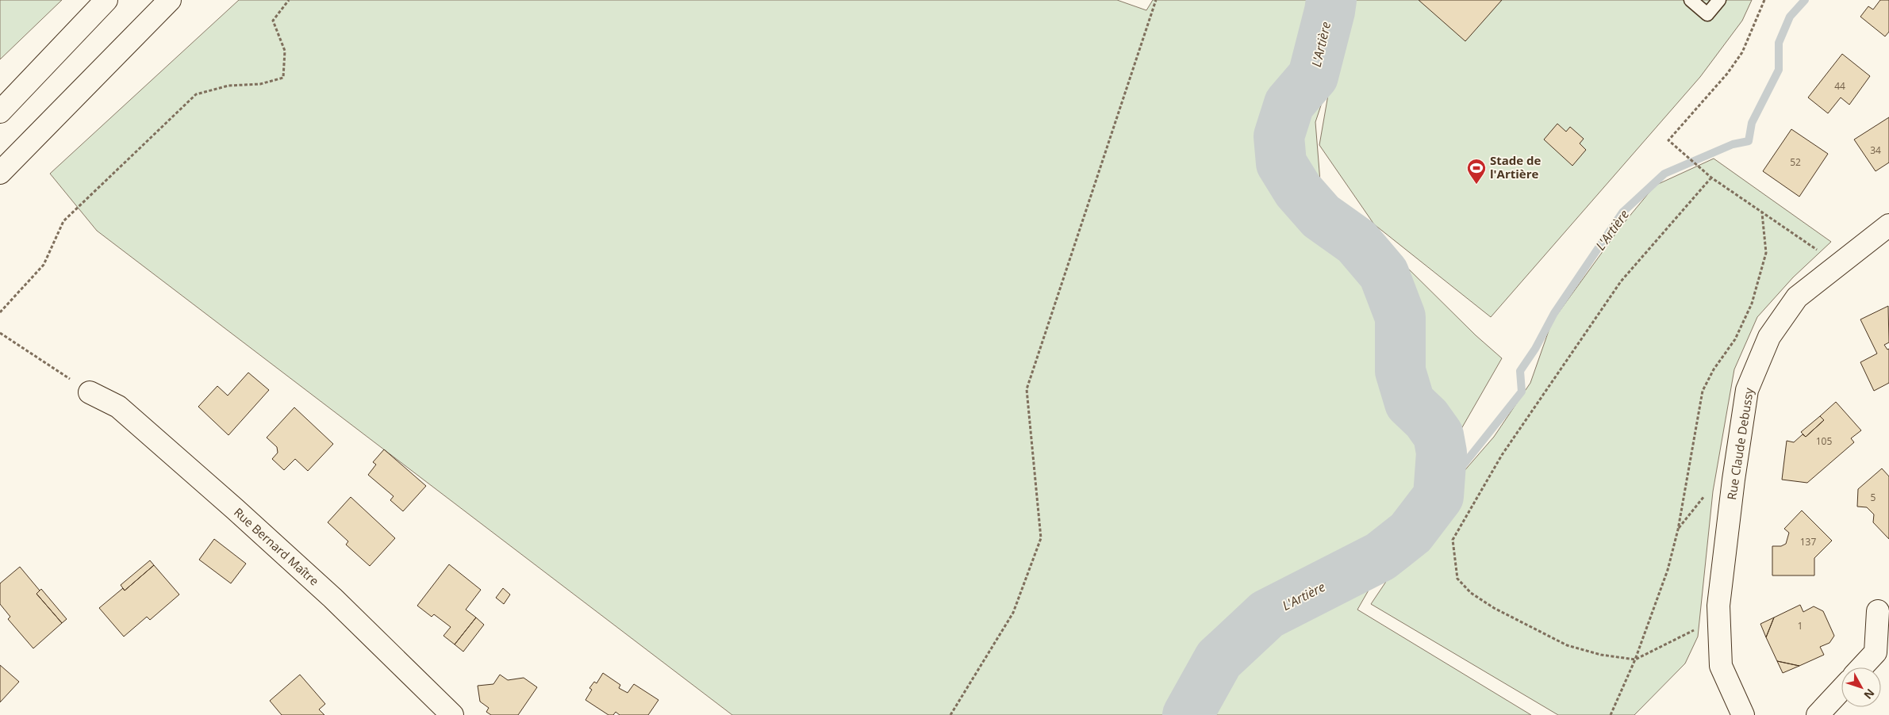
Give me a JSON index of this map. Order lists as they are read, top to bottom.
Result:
{
  "streets": {
    "main road": ["Rue Claude Debussy", "Rue Bernard Maître"]
  },
  "water": ["L'Artière"],
  "places": {
    "sports": ["Stade de l'Artière"]
  },
  "house_numbers": [
    "44",
    "34",
    "52",
    "105",
    "5",
    "137",
    "1"
  ],
  "north": "bottom right"
}
